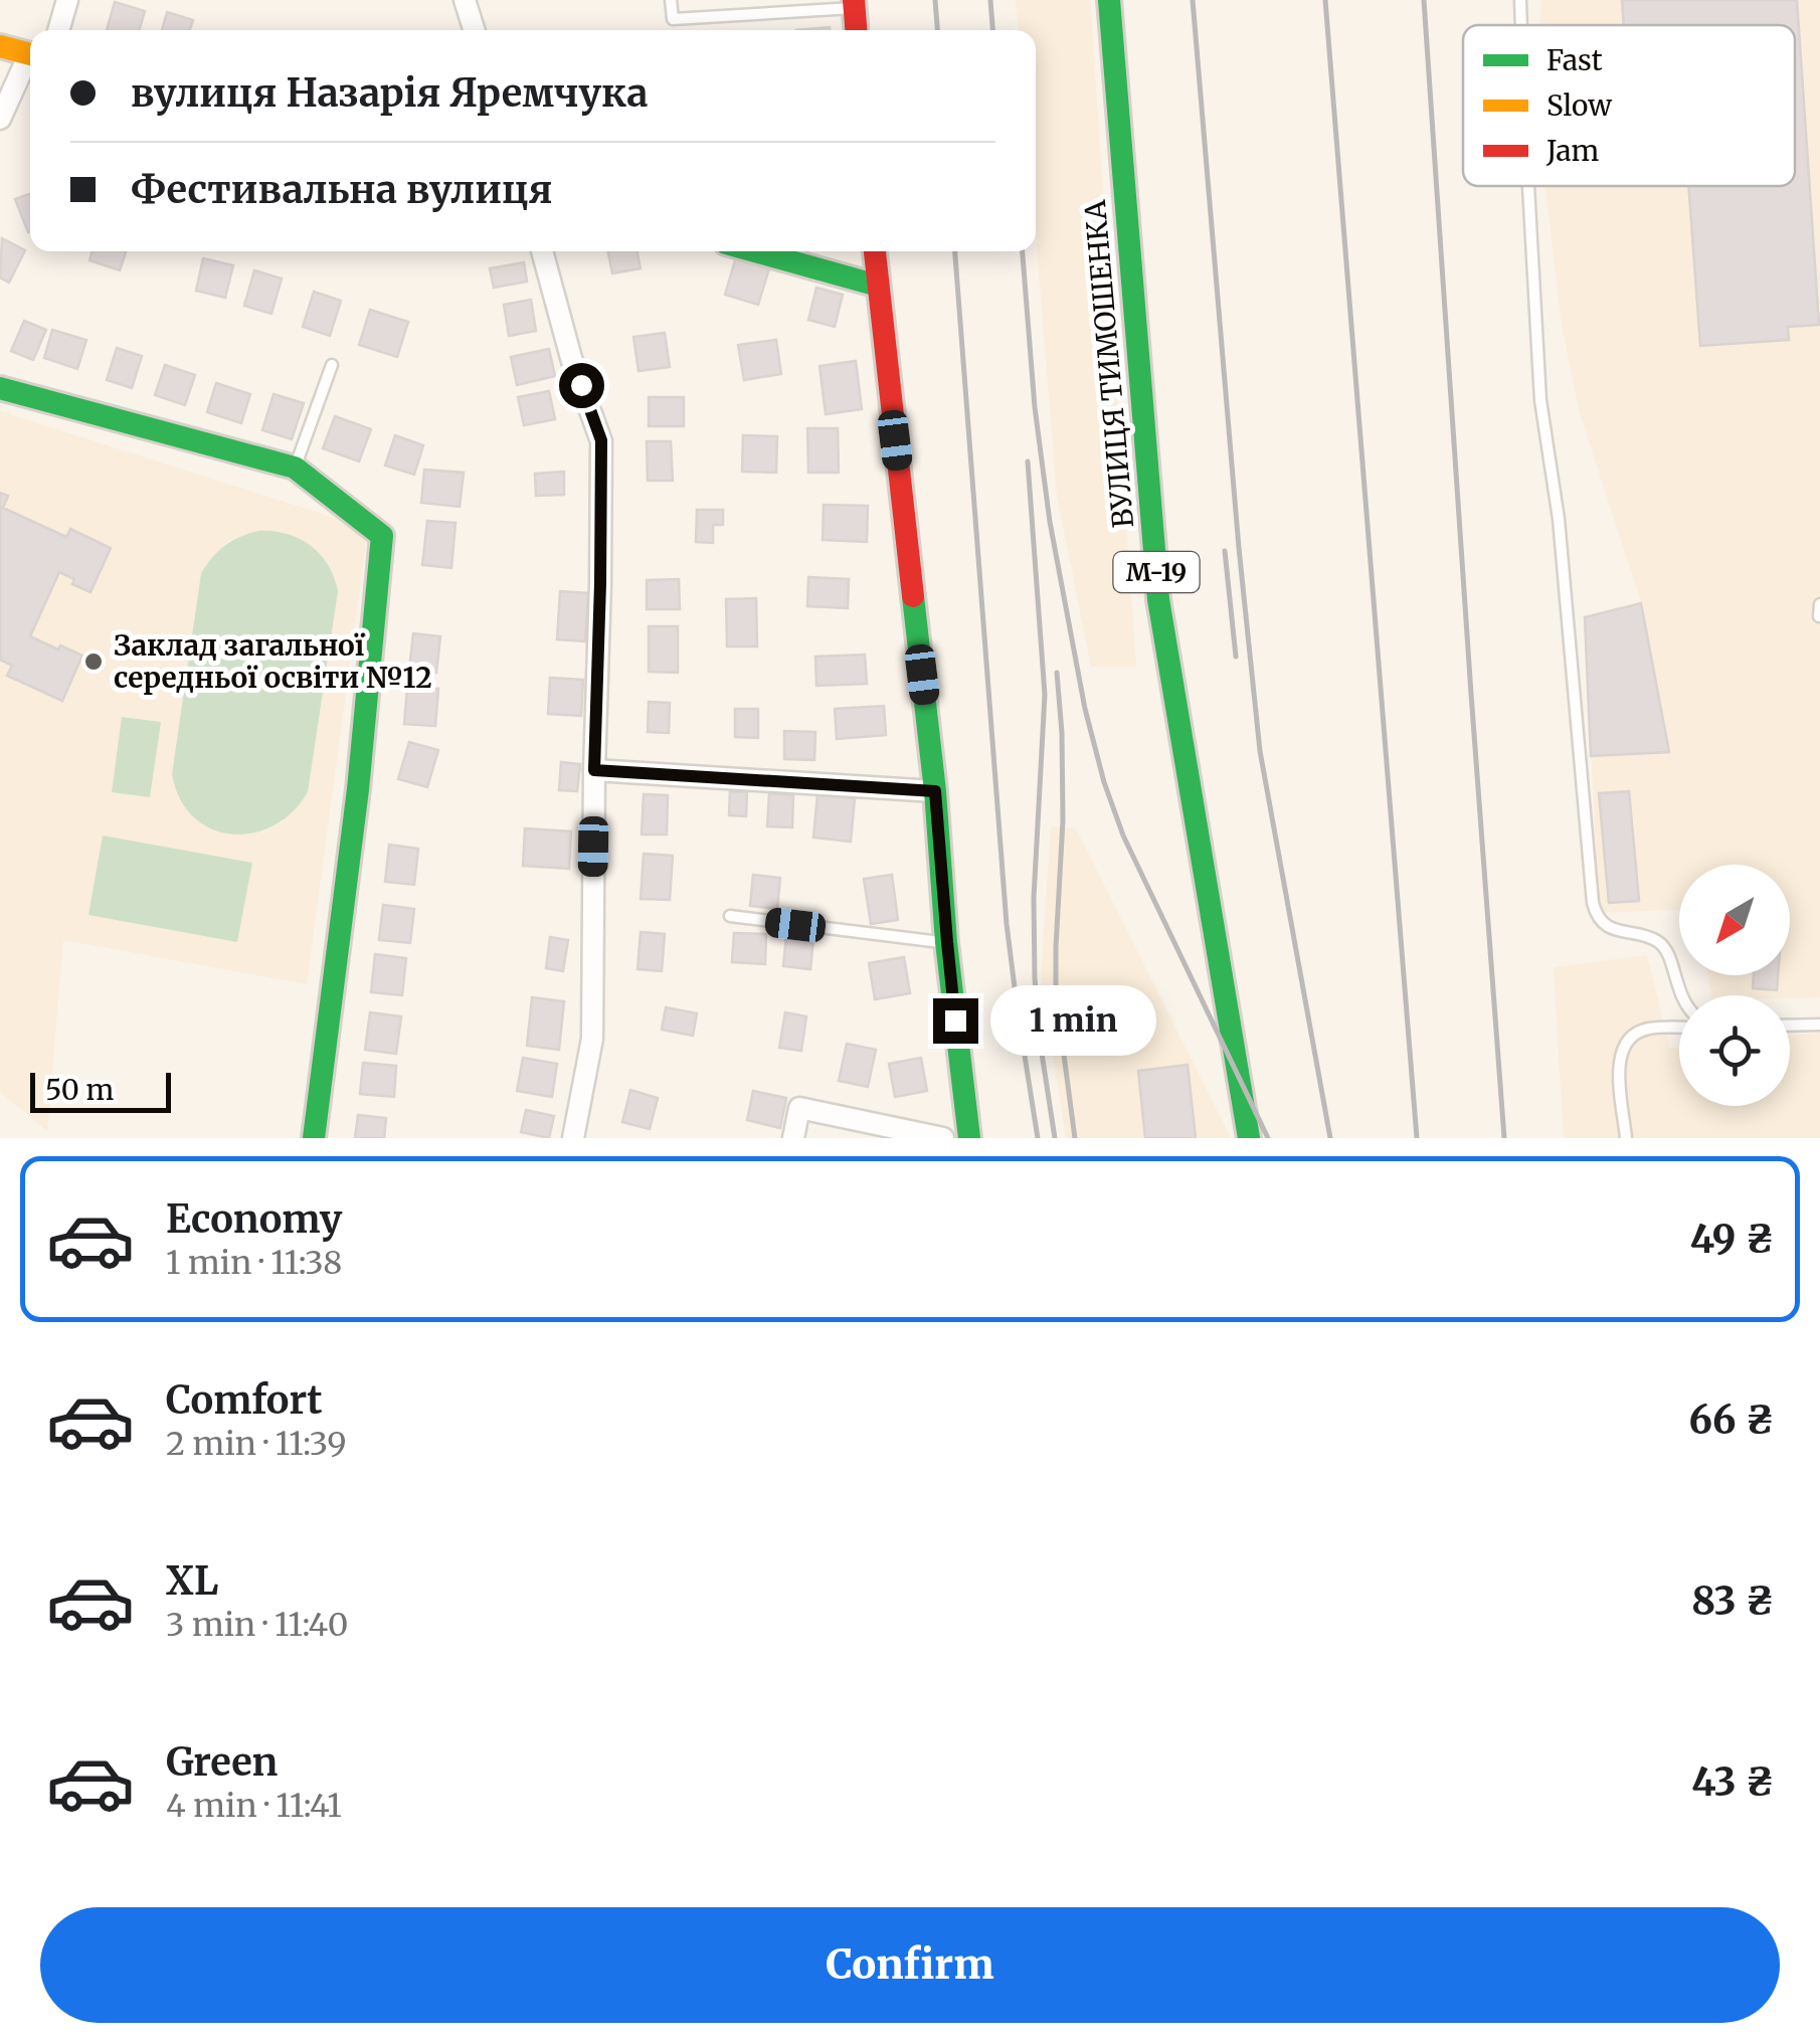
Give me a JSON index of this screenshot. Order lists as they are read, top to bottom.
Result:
{
  "streets": {
    "main road": ["ВУЛИЦЯ ТИМОШЕНКА", "М-19"]
  },
  "places": ["Заклад загальної середньої освіти №12"],
  "legend": ["Fast", "Slow", "Jam"],
  "scale_bar": "50 m",
  "north": "bottom left",
  "page": {
    "banner": ["вулиця Назарія Яремчука", "Фестивальна вулиця"],
    "bubble": "1 min",
    "scale": "50 m",
    "list": [
      {
        "name": "Economy",
        "note": "1 min · 11:38",
        "value": "49 ₴"
      },
      {
        "name": "Comfort",
        "note": "2 min · 11:39",
        "value": "66 ₴"
      },
      {
        "name": "XL",
        "note": "3 min · 11:40",
        "value": "83 ₴"
      },
      {
        "name": "Green",
        "note": "4 min · 11:41",
        "value": "43 ₴"
      }
    ],
    "buttons": "Confirm"
  }
}
